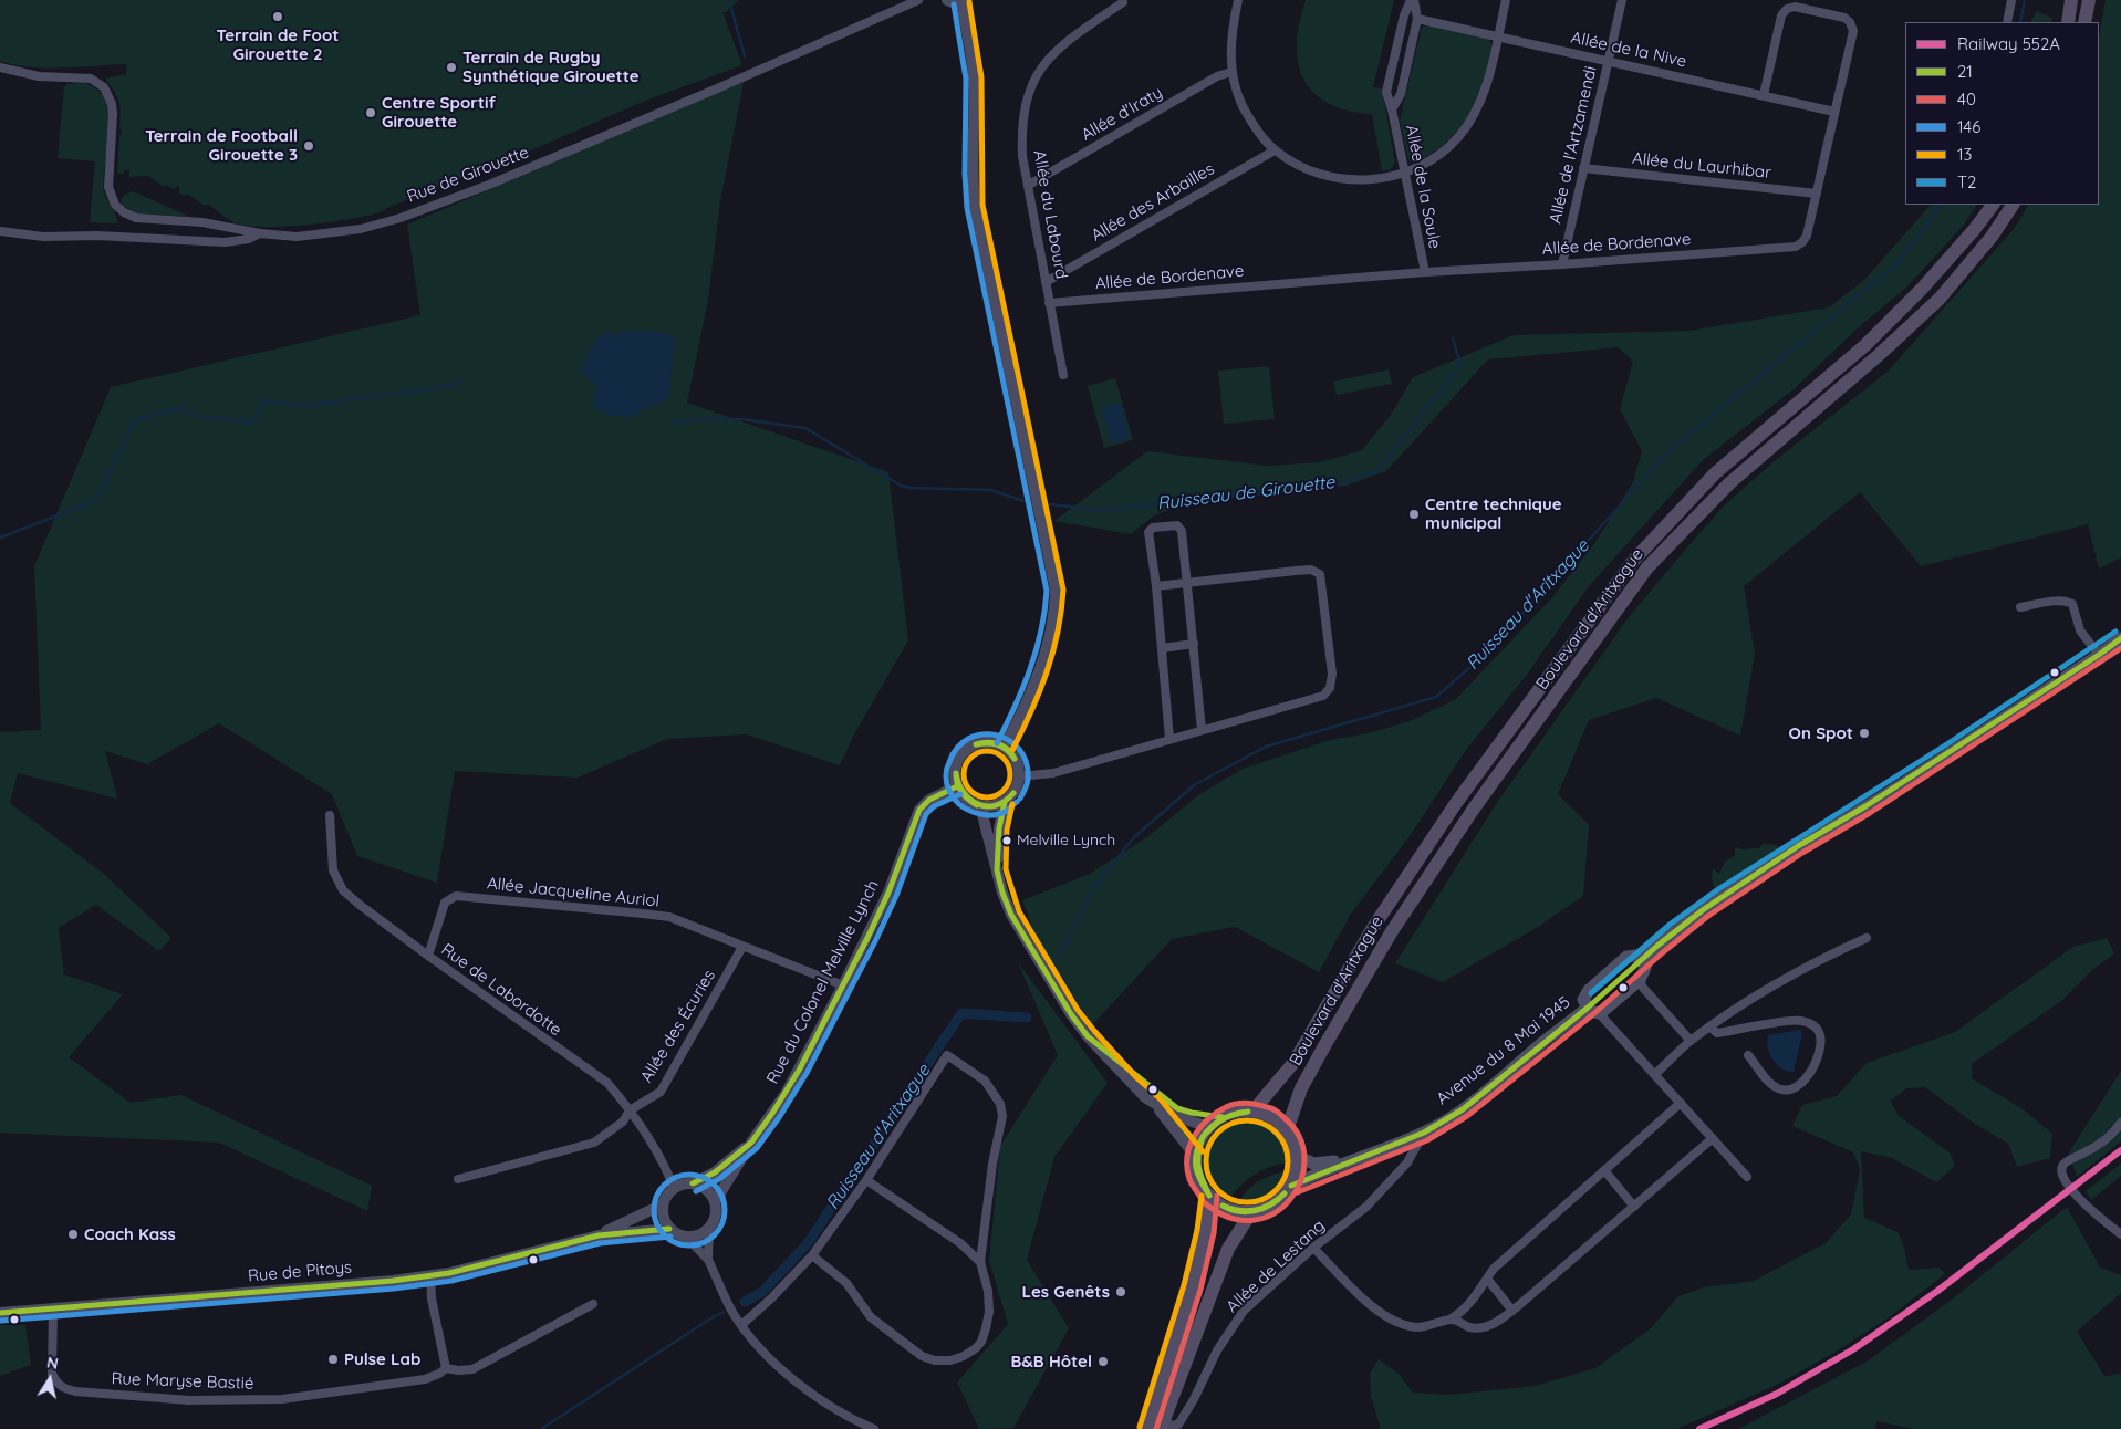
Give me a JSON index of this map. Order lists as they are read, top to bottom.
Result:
{
  "streets": {
    "main road": ["Boulevard d'Aritxague", "Avenue du 8 Mai 1945"],
    "street": [
      "Allée de la Nive",
      "Allée d'Iraty",
      "Allée de l'Artzamendi",
      "Allée du Laurhibar",
      "Rue de Girouette",
      "Allée de la Soule",
      "Allée des Arbailles",
      "Allée du Labourd",
      "Allée de Bordenave",
      "Allée Jacqueline Auriol",
      "Rue du Colonel Melville Lynch",
      "Rue de Labordotte",
      "Allée des Écuries",
      "Allée de Lestang",
      "Rue de Pitoys",
      "Rue Maryse Bastié"
    ]
  },
  "crossings": [
    ["Allée de la Nive", "Allée de l'Artzamendi"],
    ["Allée de la Nive", "Allée de la Soule"],
    ["Allée de la Nive", "Allée de Bordenave"],
    ["Allée d'Iraty", "Allée du Labourd"],
    ["Allée de l'Artzamendi", "Allée du Laurhibar"],
    ["Allée de l'Artzamendi", "Allée de Bordenave"],
    ["Allée du Laurhibar", "Allée de Bordenave"],
    ["Allée de la Soule", "Allée de Bordenave"],
    ["Allée des Arbailles", "Allée du Labourd"],
    ["Allée du Labourd", "Allée de Bordenave"],
    ["Boulevard d'Aritxague", "Avenue du 8 Mai 1945"],
    ["Allée Jacqueline Auriol", "Rue du Colonel Melville Lynch"],
    ["Allée Jacqueline Auriol", "Rue de Labordotte"],
    ["Allée Jacqueline Auriol", "Allée des Écuries"],
    ["Rue du Colonel Melville Lynch", "Rue de Labordotte"],
    ["Rue de Labordotte", "Allée des Écuries"],
    ["Avenue du 8 Mai 1945", "Allée de Lestang"],
    ["Rue de Pitoys", "Rue Maryse Bastié"]
  ],
  "water": ["Ruisseau de Girouette", "Ruisseau d'Aritxague"],
  "places": [
    "Terrain de Foot Girouette 2",
    "Terrain de Rugby Synthétique Girouette",
    "Centre Sportif Girouette",
    "Terrain de Football Girouette 3",
    "Centre technique municipal",
    "On Spot",
    "Melville Lynch",
    "Coach Kass",
    "Les Genêts",
    "Pulse Lab",
    "B&B Hôtel"
  ],
  "lines": [
    "transit line 13",
    "transit line 146",
    "transit line T2",
    "transit line 21",
    "transit line 40",
    "rail line 552A"
  ],
  "legend": [
    "Railway 552A",
    "21",
    "40",
    "146",
    "13",
    "T2"
  ],
  "north": "top"
}
